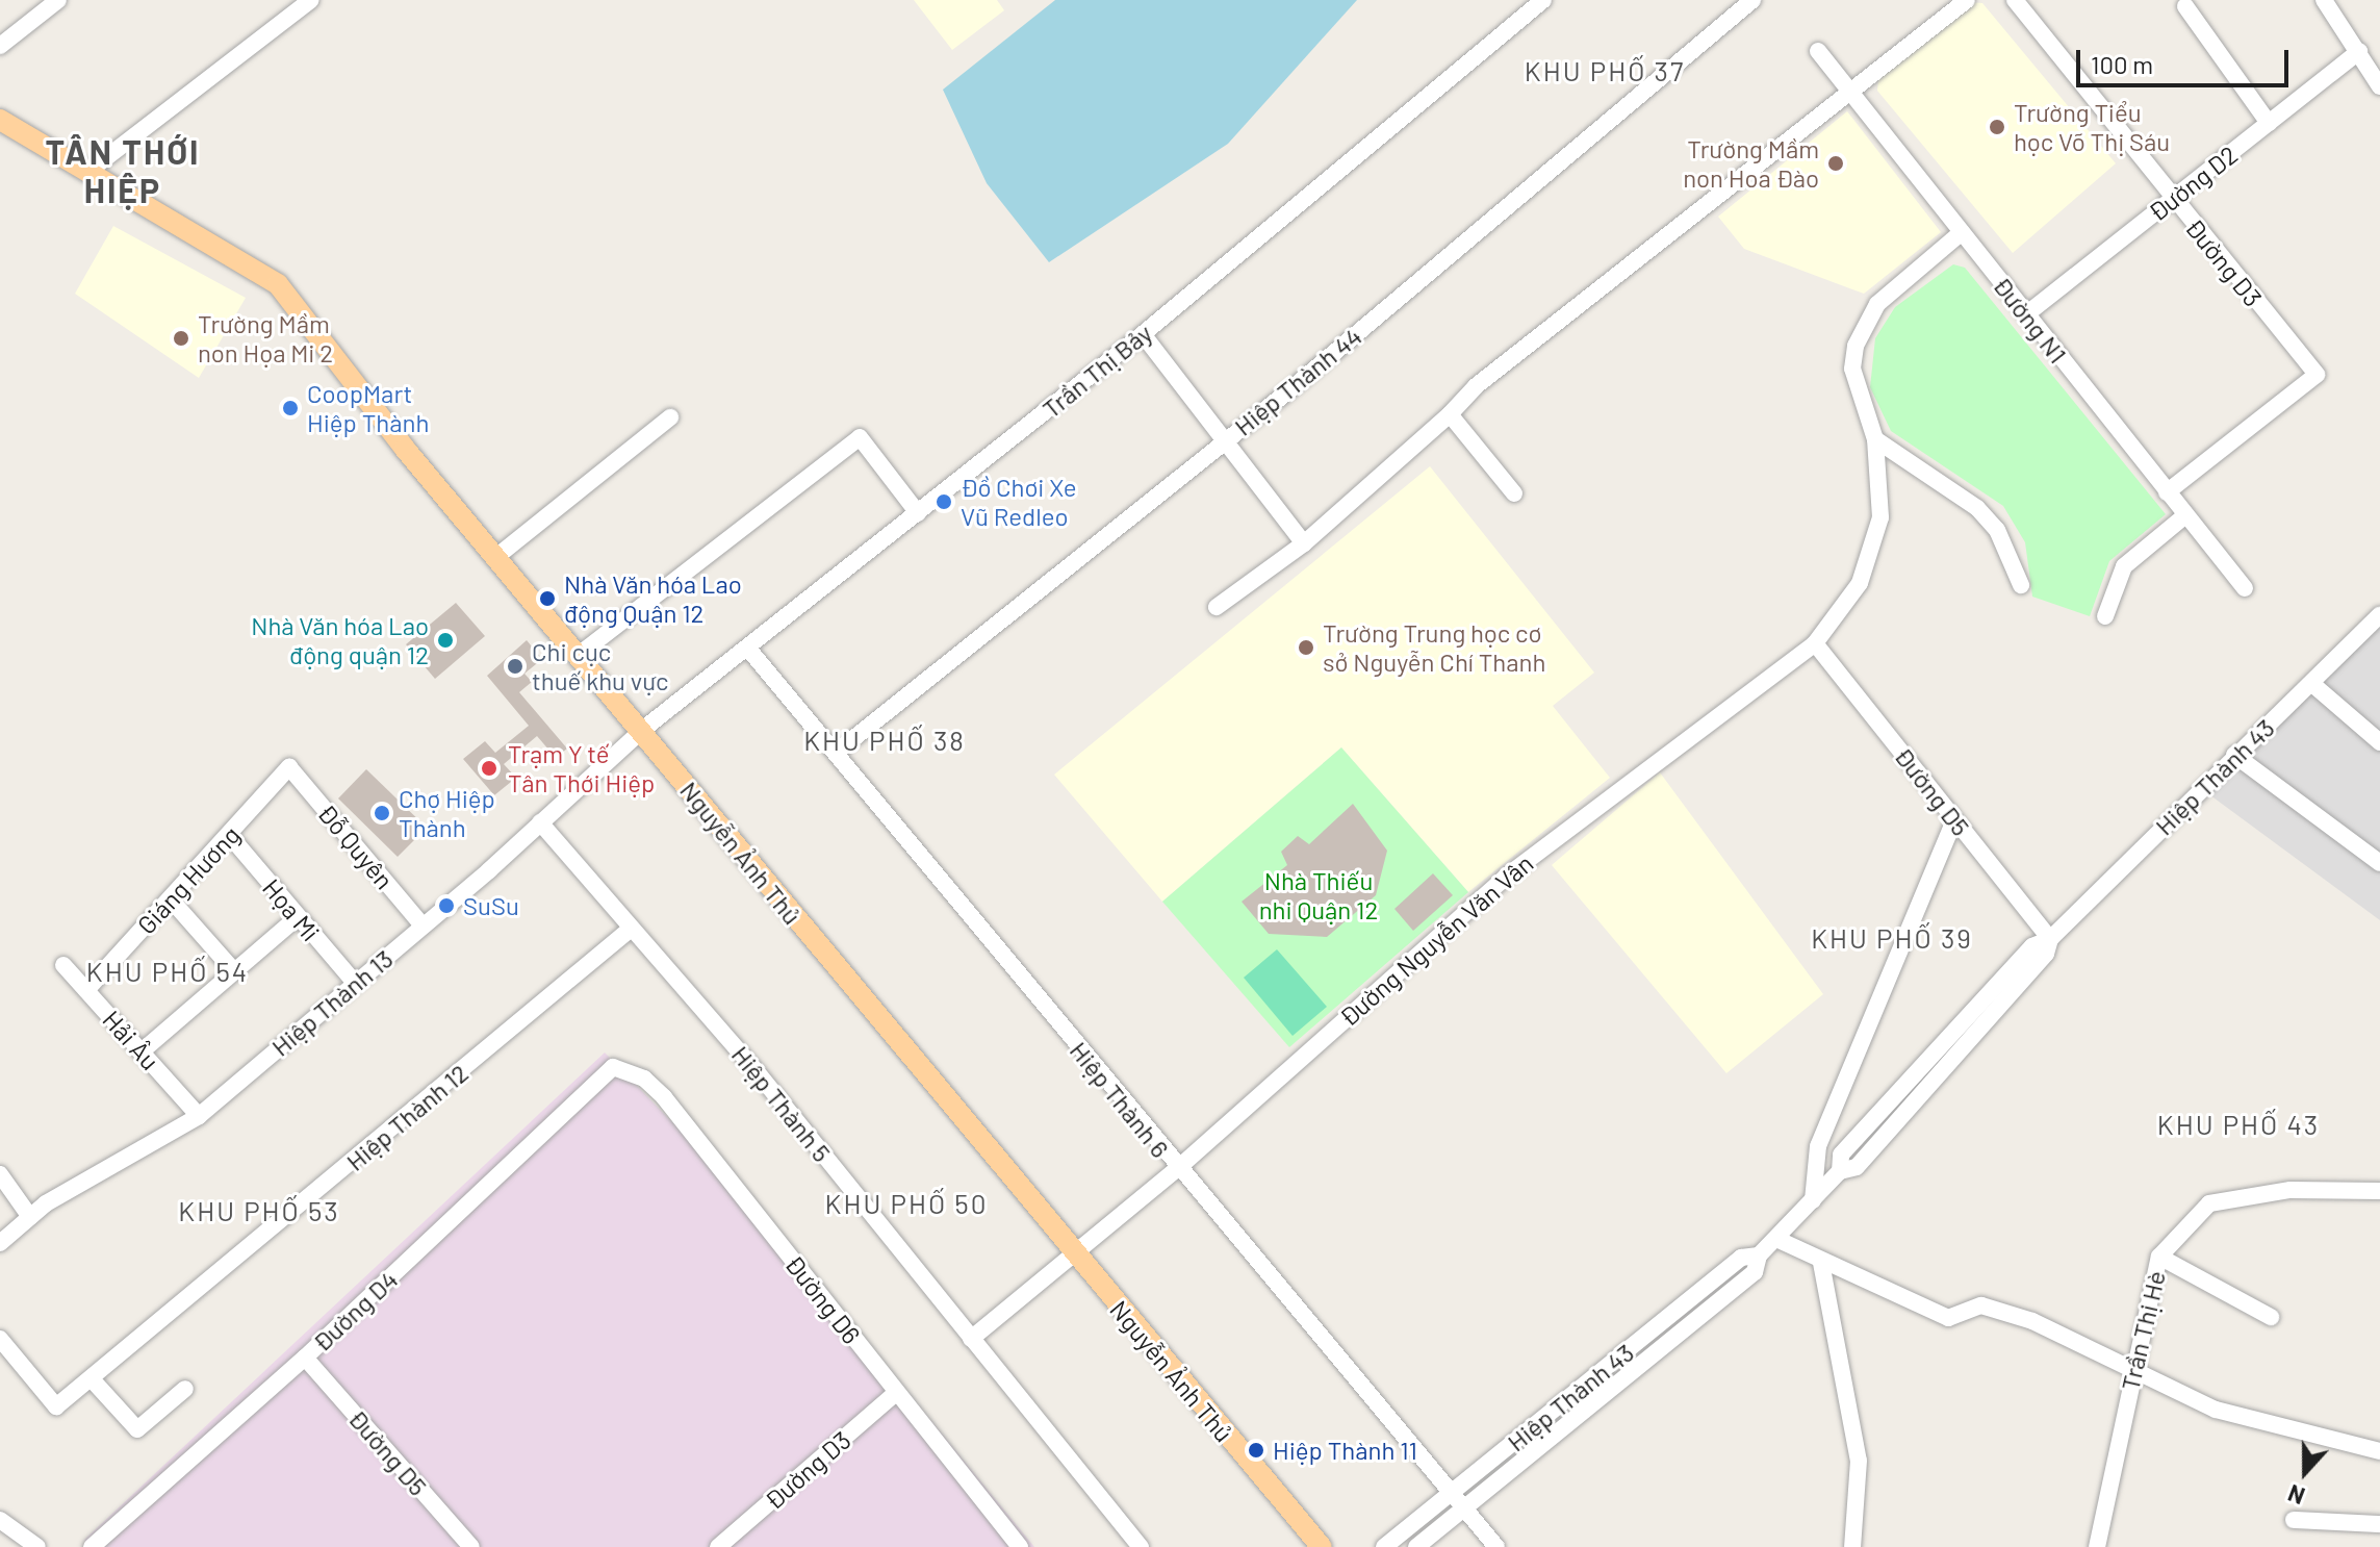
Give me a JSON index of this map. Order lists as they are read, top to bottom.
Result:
{
  "streets": {
    "main road": ["Nguyễn Ảnh Thủ"],
    "street": [
      "Đường D2",
      "Đường D3",
      "Đường N1",
      "Trần Thị Bảy",
      "Hiệp Thành 44",
      "Hiệp Thành 43",
      "Đường D5",
      "Đỗ Quyên",
      "Giáng Hương",
      "Họa Mi",
      "Đường Nguyễn Văn Vân",
      "Hiệp Thành 13",
      "Hải Âu",
      "Hiệp Thành 6",
      "Hiệp Thành 5",
      "Hiệp Thành 12",
      "Đường D6",
      "Đường D4",
      "Trần Thị Hè"
    ]
  },
  "crossings": [
    ["Đường D2", "Đường D3"],
    ["Đường D2", "Đường N1"],
    ["Đường D3", "Đường N1"],
    ["Đường D3", "Đường D6"],
    ["Đường N1", "Đường Nguyễn Văn Vân"],
    ["Trần Thị Bảy", "Nguyễn Ảnh Thủ"],
    ["Trần Thị Bảy", "Hiệp Thành 13"],
    ["Trần Thị Bảy", "Hiệp Thành 6"],
    ["Hiệp Thành 44", "Hiệp Thành 6"],
    ["Hiệp Thành 43", "Đường D5"],
    ["Hiệp Thành 43", "Hiệp Thành 6"],
    ["Đường D5", "Đường Nguyễn Văn Vân"],
    ["Đường D5", "Đường D4"],
    ["Đỗ Quyên", "Giáng Hương"],
    ["Đỗ Quyên", "Hiệp Thành 13"],
    ["Nguyễn Ảnh Thủ", "Đường Nguyễn Văn Vân"],
    ["Nguyễn Ảnh Thủ", "Hiệp Thành 13"],
    ["Giáng Hương", "Họa Mi"],
    ["Giáng Hương", "Hải Âu"],
    ["Họa Mi", "Hiệp Thành 13"],
    ["Đường Nguyễn Văn Vân", "Hiệp Thành 6"],
    ["Đường Nguyễn Văn Vân", "Hiệp Thành 5"],
    ["Hiệp Thành 13", "Hải Âu"],
    ["Hiệp Thành 13", "Hiệp Thành 5"],
    ["Hiệp Thành 5", "Hiệp Thành 12"],
    ["Đường D6", "Đường D4"]
  ],
  "districts": [
    "KHU PHỐ 37",
    "TÂN THỚI HIỆP",
    "KHU PHỐ 38",
    "KHU PHỐ 39",
    "KHU PHỐ 54",
    "KHU PHỐ 43",
    "KHU PHỐ 50",
    "KHU PHỐ 53"
  ],
  "parks": ["Nhà Thiếu nhi Quận 12"],
  "places": [
    "Trường Tiểu học Võ Thị Sáu",
    "Trường Mầm non Hoa Đào",
    "Trường Mầm non Họa Mi 2",
    "CoopMart Hiệp Thành",
    "Đồ Chơi Xe Vũ Redleo",
    "Nhà Văn hóa Lao động Quận 12",
    "Nhà Văn hóa Lao động quận 12",
    "Trường Trung học cơ sở Nguyễn Chí Thanh",
    "Chi cục thuế khu vực",
    "Trạm Y tế Tân Thới Hiệp",
    "Chợ Hiệp Thành",
    "SuSu",
    "Hiệp Thành 11"
  ],
  "scale_bar": "100 m",
  "north": "bottom"
}
